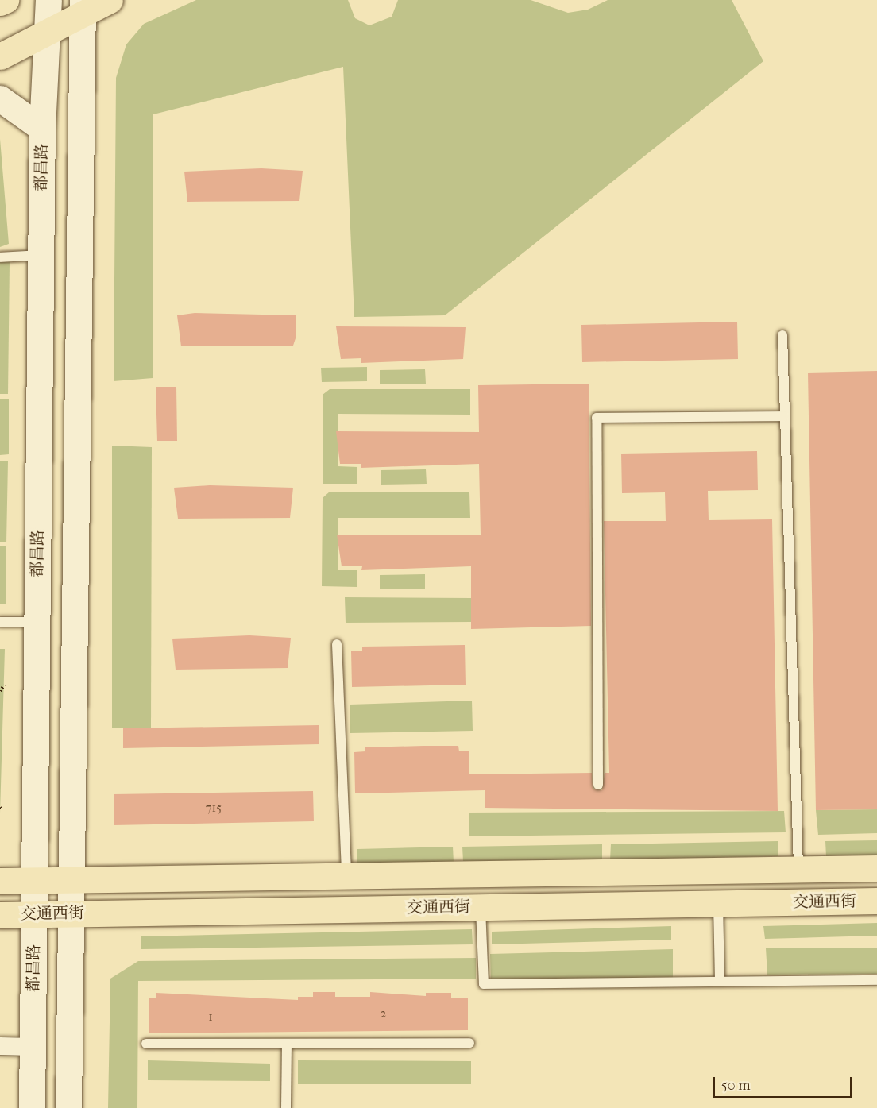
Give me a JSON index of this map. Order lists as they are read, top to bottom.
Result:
{
  "streets": {
    "main road": ["都昌路", "交通西街"]
  },
  "crossings": [
    ["都昌路", "交通西街"]
  ],
  "house_numbers": ["715", "2", "1"],
  "scale_bar": "50 m"
}
